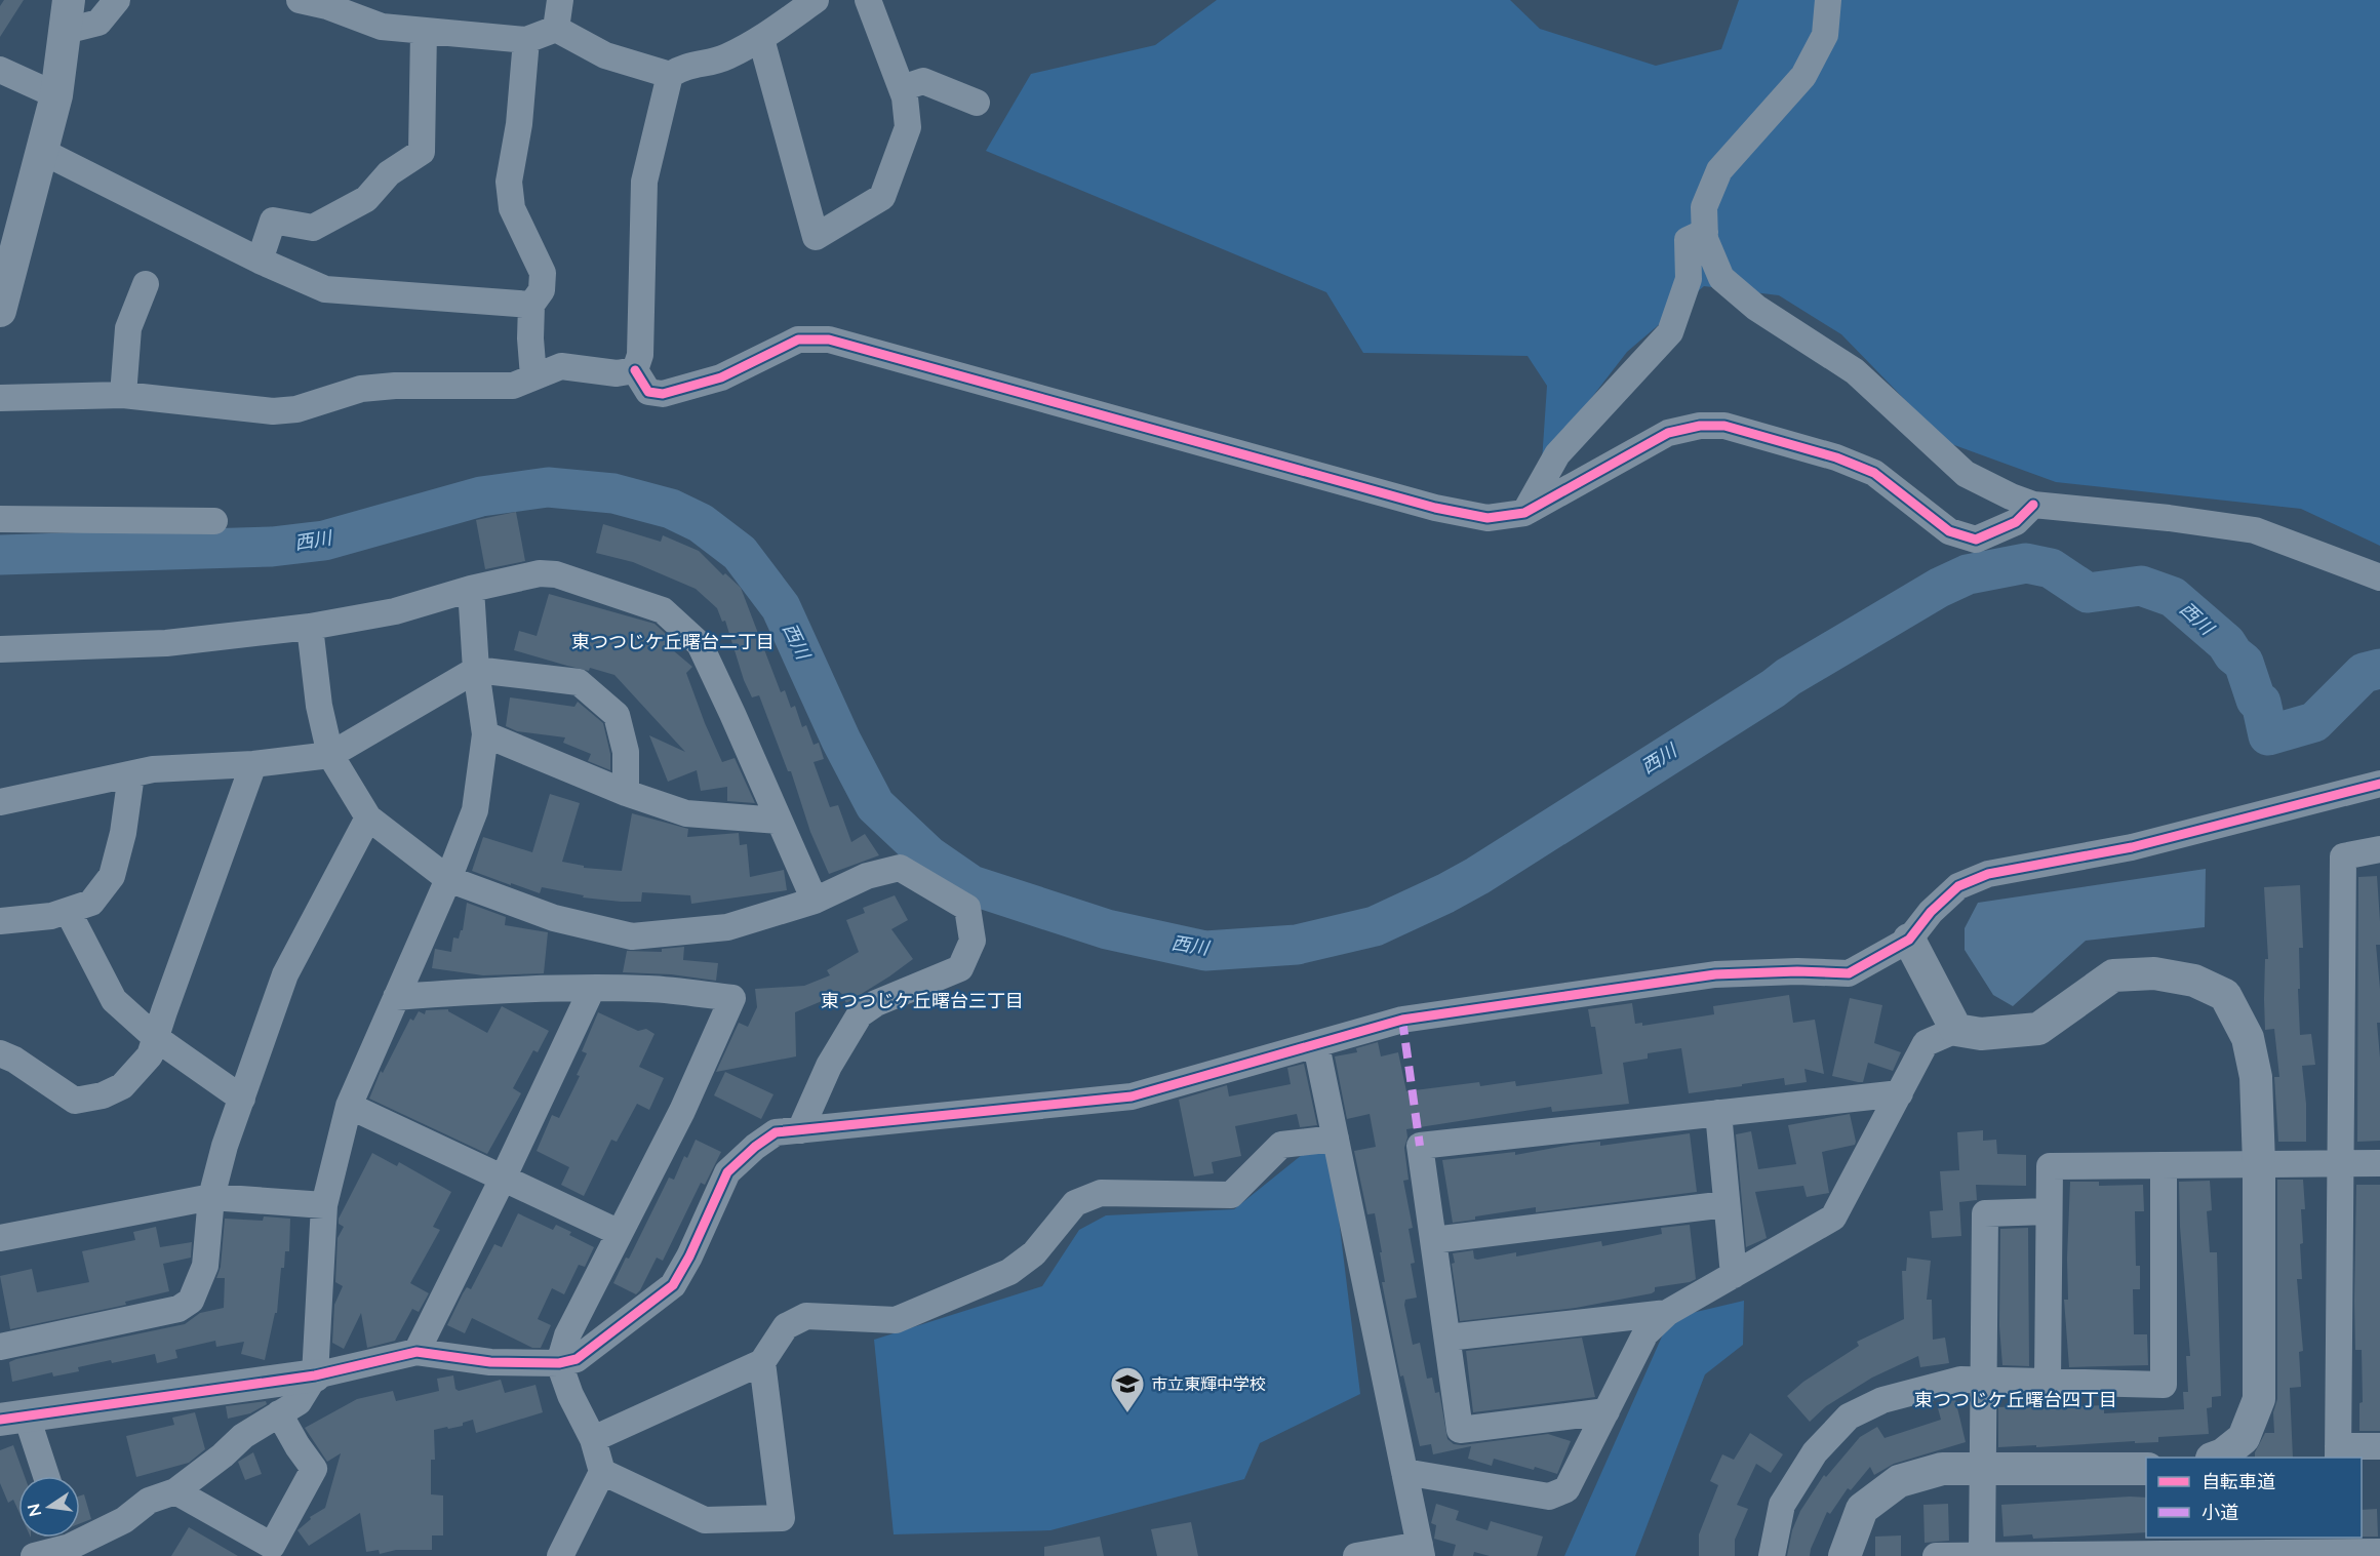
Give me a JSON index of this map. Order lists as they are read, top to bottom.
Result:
{
  "districts": ["東つつじケ丘曙台二丁目", "東つつじケ丘曙台三丁目", "東つつじケ丘曙台四丁目"],
  "water": ["西川"],
  "places": {
    "school or university": ["市立東輝中学校"]
  },
  "legend": ["自転車道", "小道"],
  "north": "left"
}
